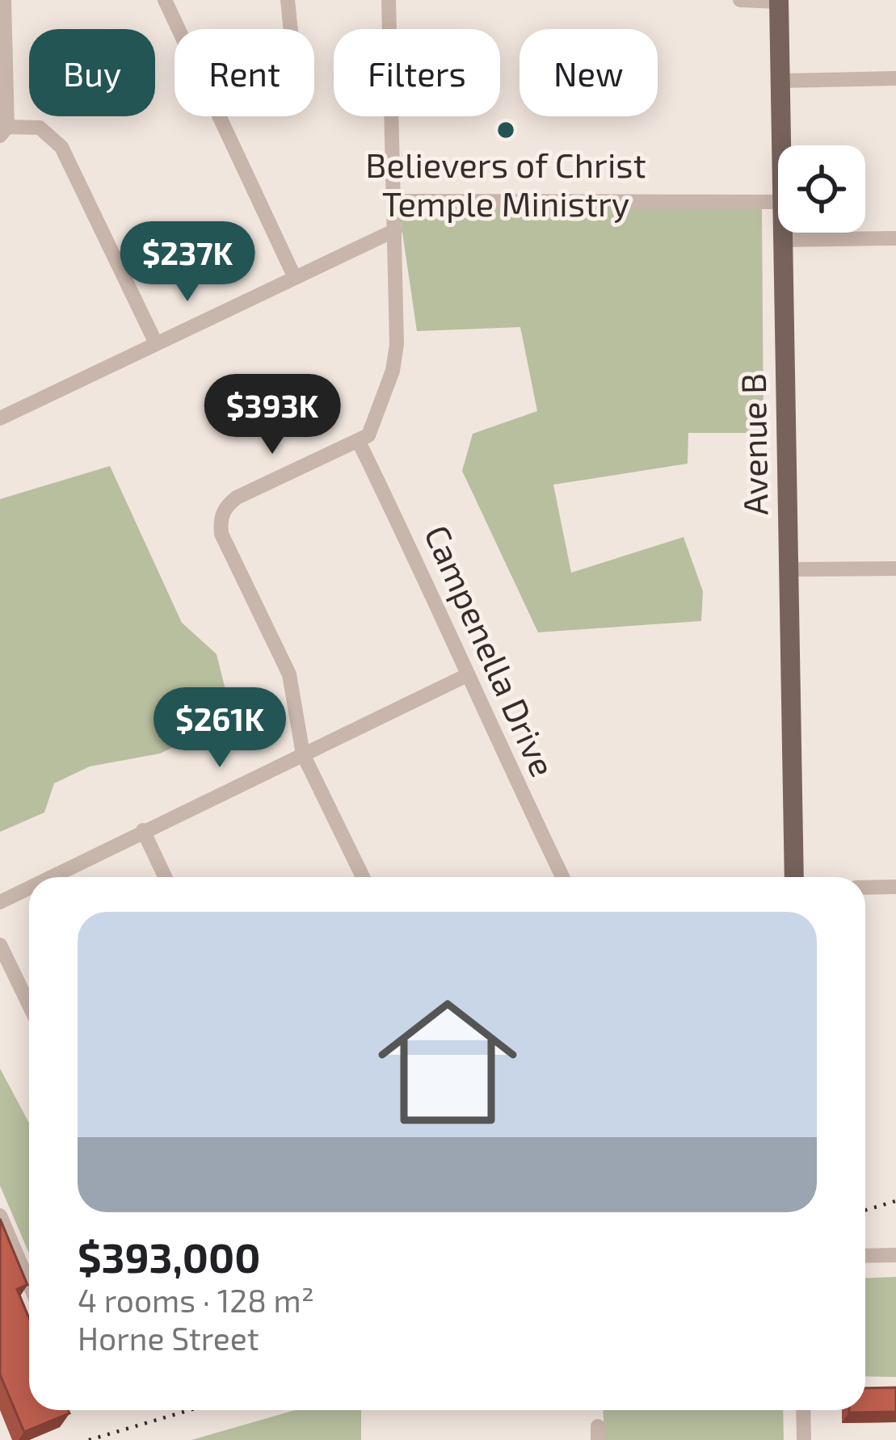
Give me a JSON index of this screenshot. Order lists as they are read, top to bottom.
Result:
{
  "streets": {
    "main road": ["Avenue B"],
    "street": ["Campenella Drive"]
  },
  "places": ["Believers of Christ Temple Ministry"],
  "page": {
    "chip": [
      "Buy",
      "Rent",
      "Filters",
      "New"
    ],
    "price": ["$237K", "$393K", "$261K"],
    "list": [
      {
        "name": "$393,000",
        "note": "4 rooms · 128 m² · Horne Street"
      }
    ]
  }
}
